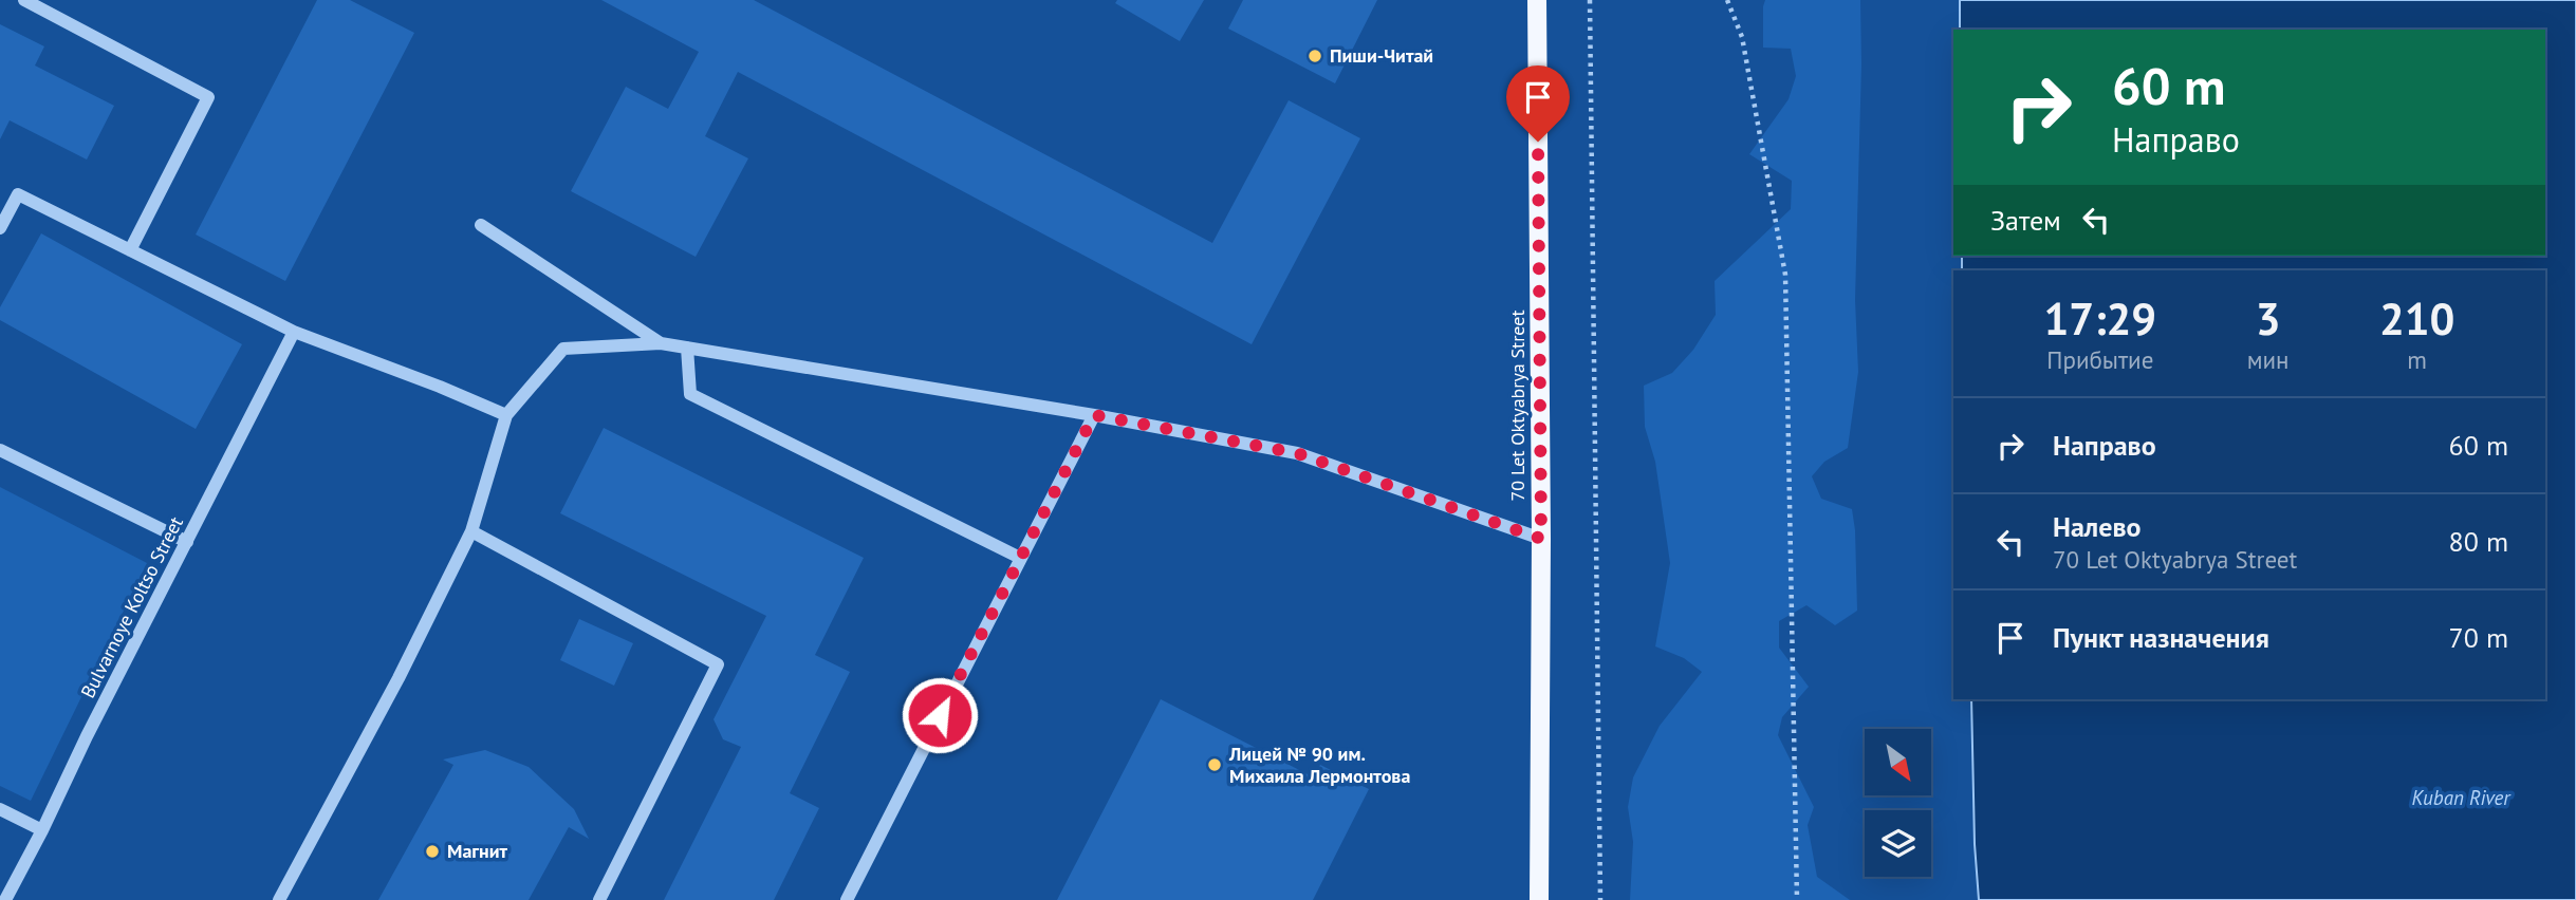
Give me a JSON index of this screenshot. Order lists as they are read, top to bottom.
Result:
{
  "streets": {
    "main road": ["70 Let Oktyabrya Street"],
    "street": ["Bulvarnoye Koltso Street"]
  },
  "water": ["Kuban River"],
  "places": ["Пиши-Читай", "Лицей № 90 им. Михаила Лермонтова", "Магнит"],
  "north": "bottom right",
  "page": {
    "turn": ["60 m", "Направо"],
    "then": "Затем",
    "eta": [
      "17:29",
      "Прибытие",
      "3",
      "мин",
      "210",
      "m"
    ],
    "list": [
      {
        "name": "Направо",
        "value": "60 m"
      },
      {
        "name": "Налево",
        "note": "70 Let Oktyabrya Street",
        "value": "80 m"
      },
      {
        "name": "Пункт назначения",
        "value": "70 m"
      }
    ]
  }
}
